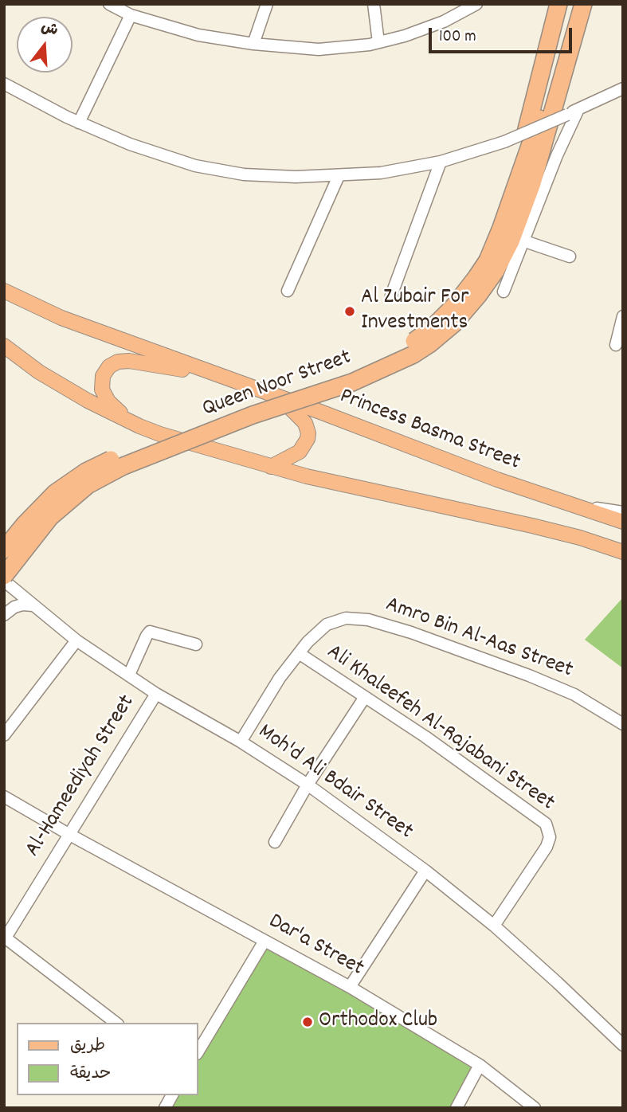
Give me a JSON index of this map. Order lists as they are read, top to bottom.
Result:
{
  "streets": {
    "highway": ["Queen Noor Street"],
    "main road": ["Princess Basma Street"],
    "street": [
      "Amro Bin Al-Aas Street",
      "Ali Khaleefeh Al-Rajabani Street",
      "Al-Hameediyah Street",
      "Moh'd Ali Bdair Street",
      "Dar'a Street"
    ]
  },
  "crossings": [
    ["Amro Bin Al-Aas Street", "Ali Khaleefeh Al-Rajabani Street"],
    ["Amro Bin Al-Aas Street", "Moh'd Ali Bdair Street"],
    ["Ali Khaleefeh Al-Rajabani Street", "Moh'd Ali Bdair Street"],
    ["Al-Hameediyah Street", "Moh'd Ali Bdair Street"],
    ["Al-Hameediyah Street", "Dar'a Street"]
  ],
  "places": ["Al Zubair For Investments", "Orthodox Club"],
  "legend": ["طريق", "حديقة"],
  "scale_bar": "100 m",
  "north": "top"
}
